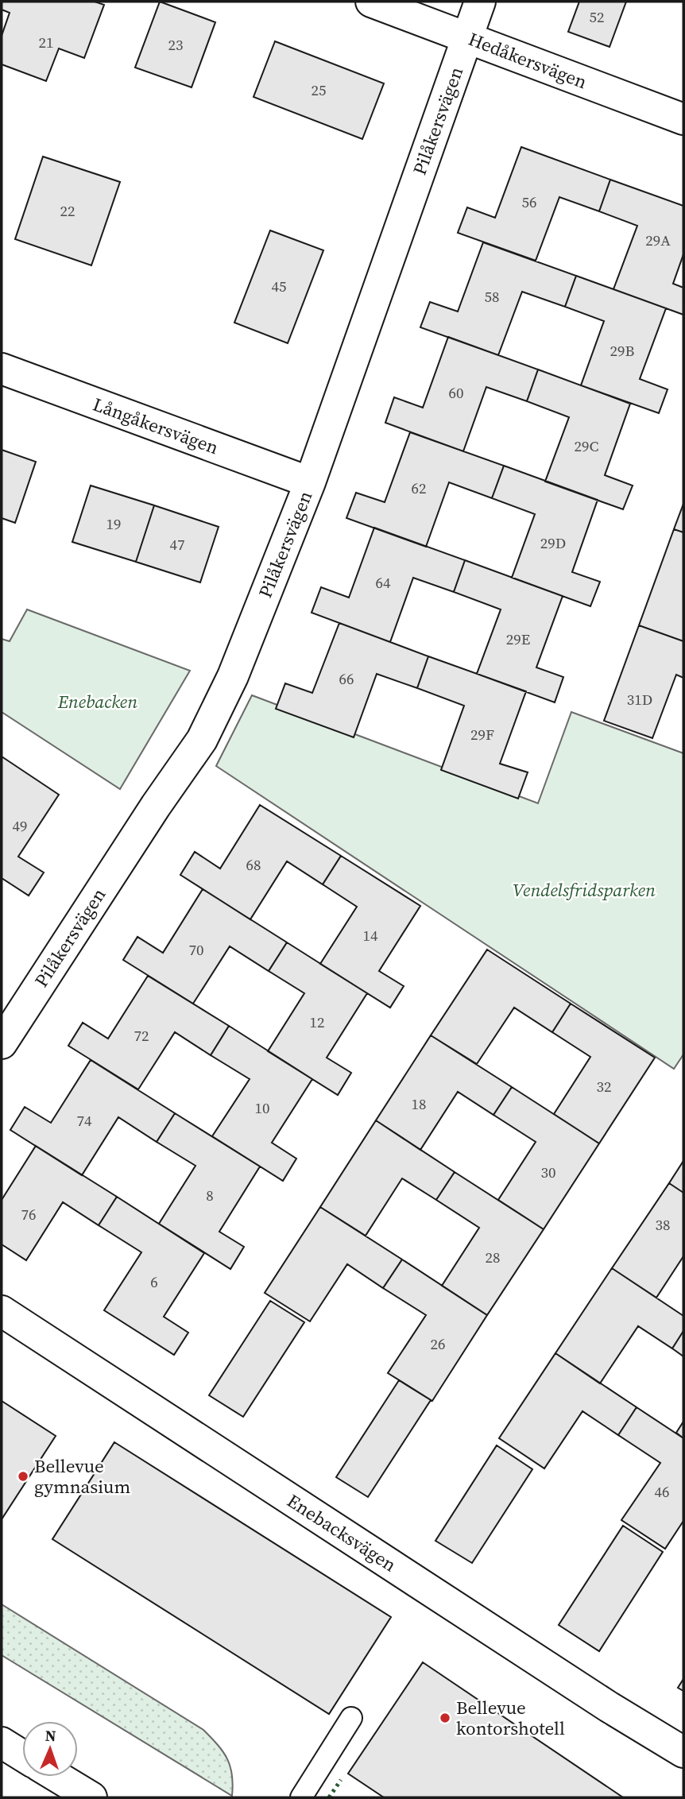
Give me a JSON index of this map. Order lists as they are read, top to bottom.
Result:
{
  "streets": {
    "street": [
      "Hedåkersvägen",
      "Pilåkersvägen",
      "Långåkersvägen",
      "Enebacksvägen"
    ]
  },
  "crossings": [
    ["Hedåkersvägen", "Pilåkersvägen"],
    ["Pilåkersvägen", "Långåkersvägen"]
  ],
  "parks": ["Enebacken", "Vendelsfridsparken"],
  "places": ["Bellevue gymnasium", "Bellevue kontorshotell"],
  "house_numbers": [
    "52",
    "21",
    "23",
    "25",
    "56",
    "22",
    "29A",
    "45",
    "58",
    "29B",
    "60",
    "29C",
    "62",
    "19",
    "29D",
    "47",
    "64",
    "29E",
    "66",
    "31D",
    "29F",
    "49",
    "68",
    "14",
    "70",
    "12",
    "72",
    "32",
    "18",
    "10",
    "74",
    "30",
    "8",
    "76",
    "38",
    "28",
    "6",
    "26",
    "46"
  ],
  "north": "top"
}
